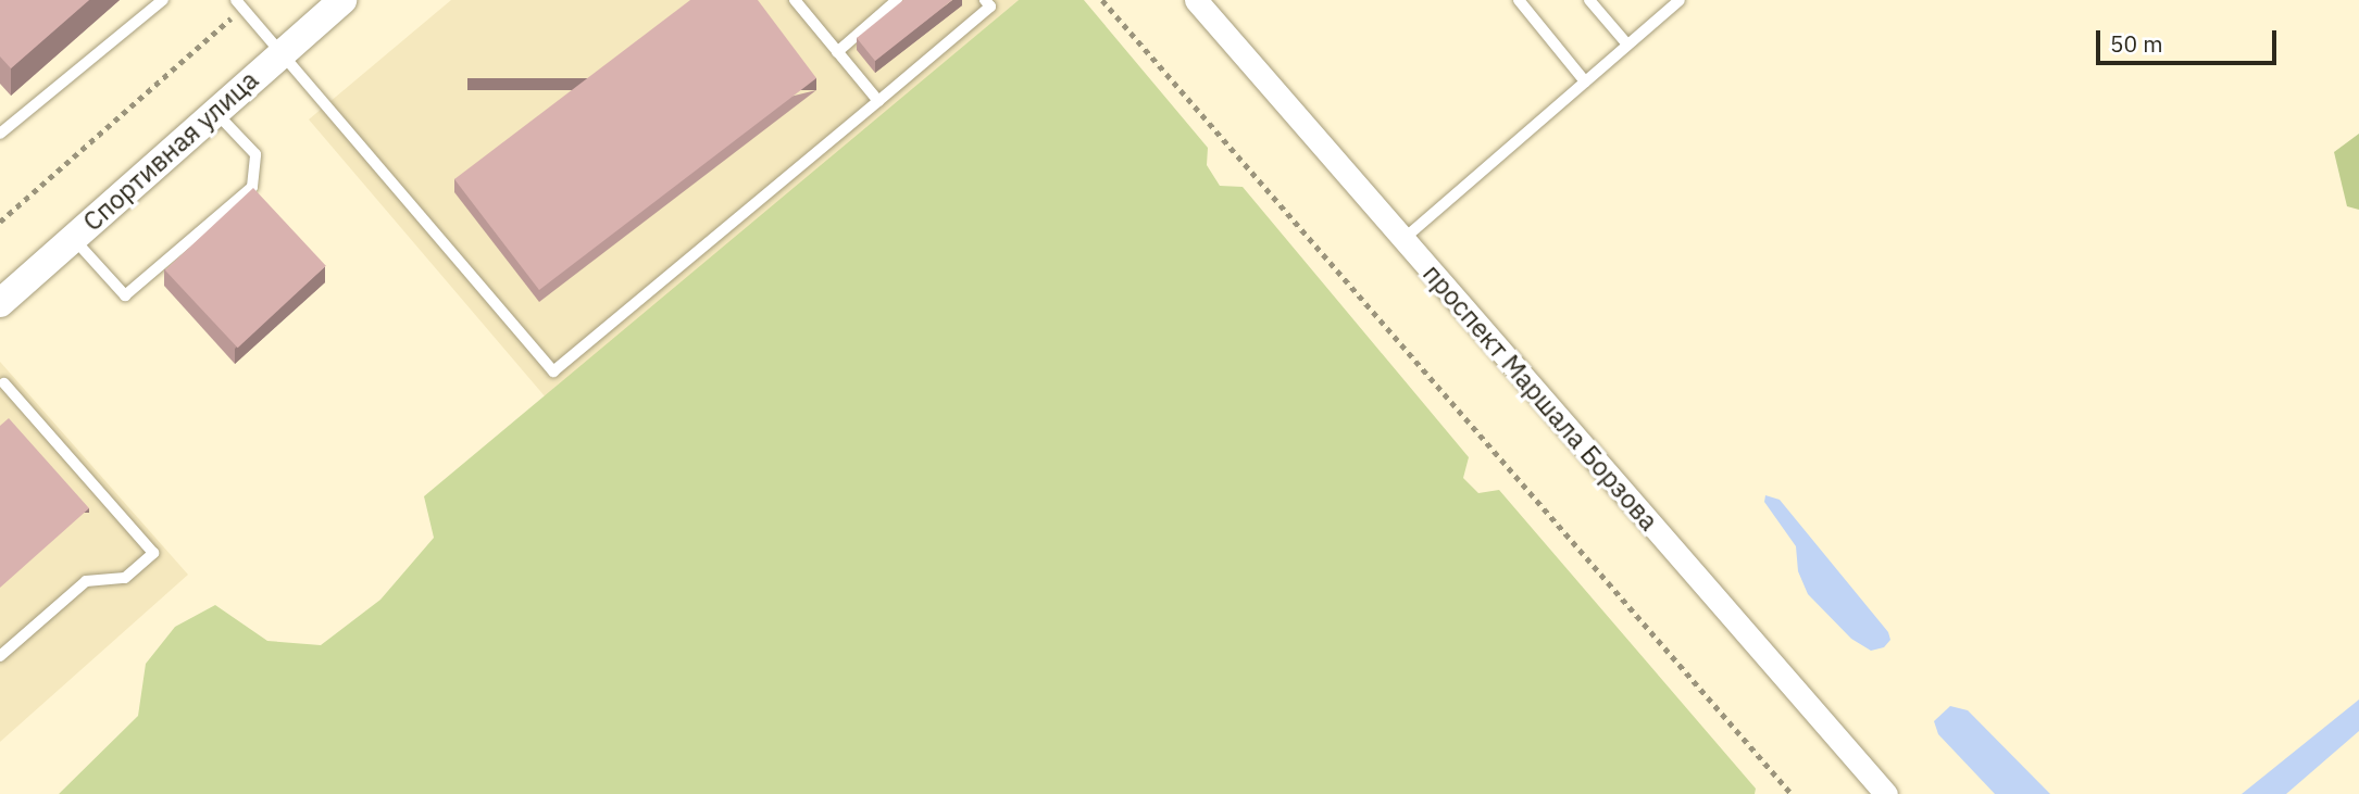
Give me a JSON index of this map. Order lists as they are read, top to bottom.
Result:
{
  "streets": {
    "street": ["Спортивная улица", "проспект Маршала Борзова"]
  },
  "scale_bar": "50 m"
}
